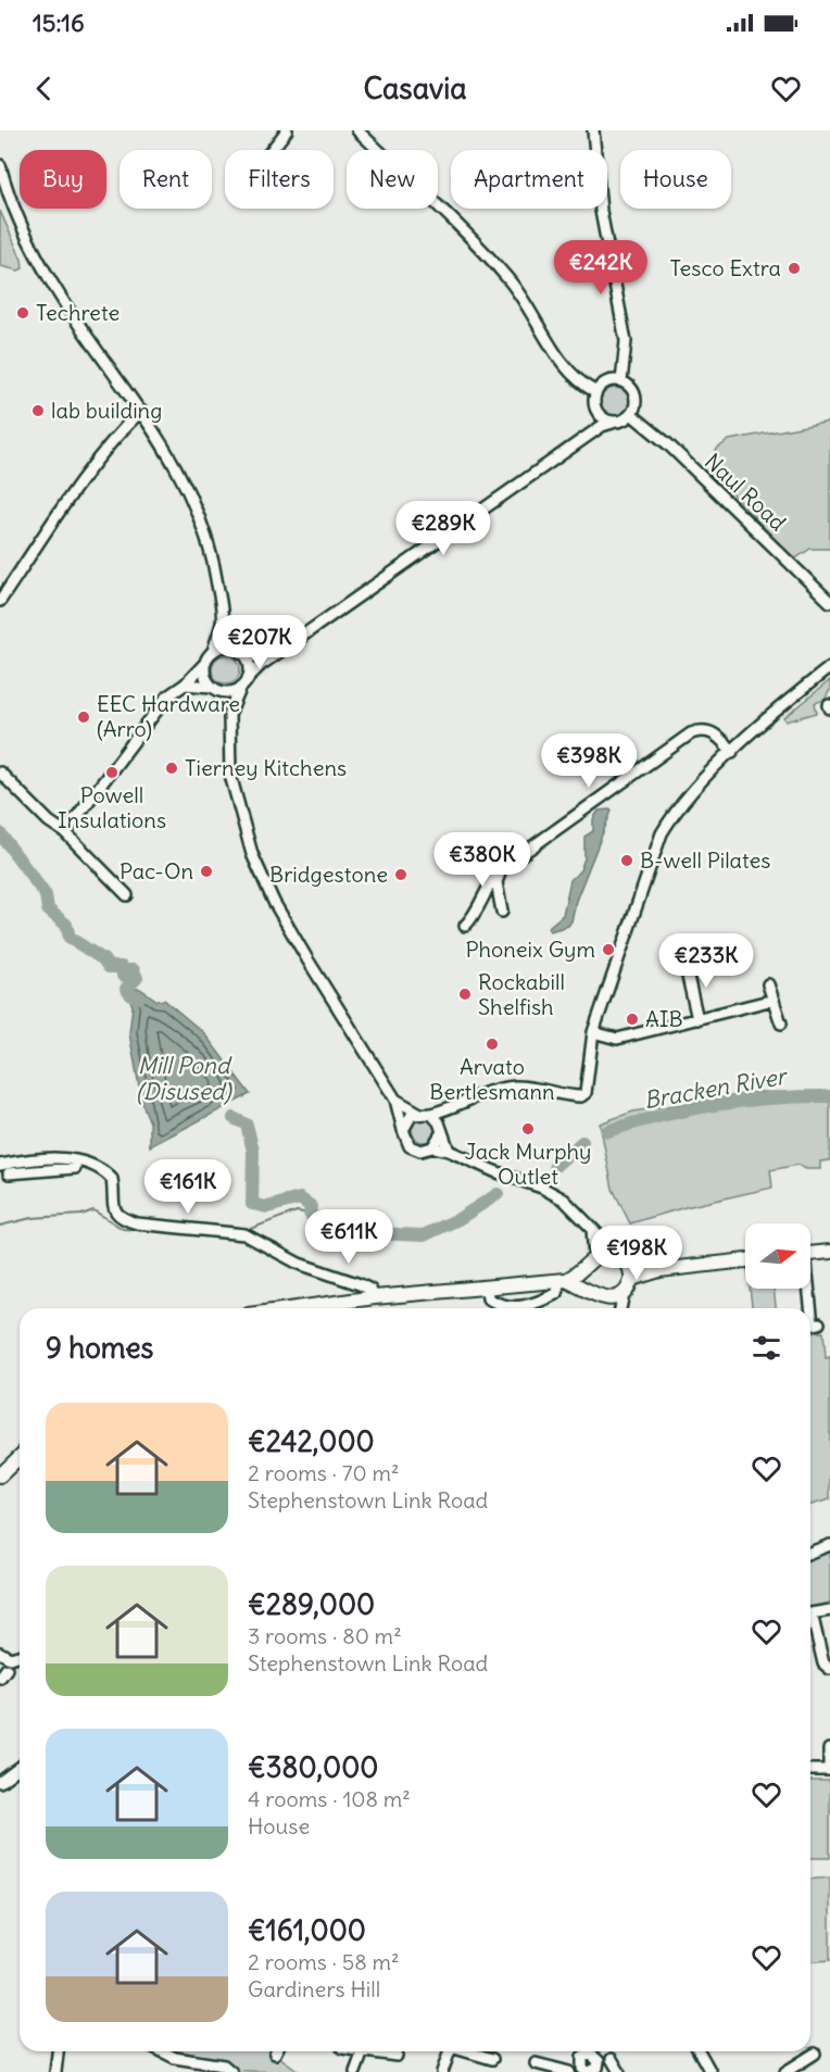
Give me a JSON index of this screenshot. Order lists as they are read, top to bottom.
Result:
{
  "streets": {
    "street": ["Naul Road"]
  },
  "water": ["Mill Pond (Disused)", "Bracken River"],
  "places": [
    "Tesco Extra",
    "Techrete",
    "lab building",
    "EEC Hardware (Arro)",
    "Tierney Kitchens",
    "Powell Insulations",
    "B-well Pilates",
    "Pac-On",
    "Bridgestone",
    "Phoneix Gym",
    "Rockabill Shelfish",
    "AIB",
    "Arvato Bertlesmann",
    "Jack Murphy Outlet"
  ],
  "north": "right",
  "page": {
    "status": "15:16",
    "header": "Casavia",
    "chip": [
      "Buy",
      "Rent",
      "Filters",
      "New",
      "Apartment",
      "House"
    ],
    "price": [
      "€242K",
      "€289K",
      "€207K",
      "€398K",
      "€380K",
      "€233K",
      "€161K",
      "€611K",
      "€198K"
    ],
    "heading": "9 homes",
    "list": [
      {
        "name": "€242,000",
        "note": "2 rooms · 70 m² · Stephenstown Link Road"
      },
      {
        "name": "€289,000",
        "note": "3 rooms · 80 m² · Stephenstown Link Road"
      },
      {
        "name": "€380,000",
        "note": "4 rooms · 108 m² · House"
      },
      {
        "name": "€161,000",
        "note": "2 rooms · 58 m² · Gardiners Hill"
      }
    ]
  }
}
